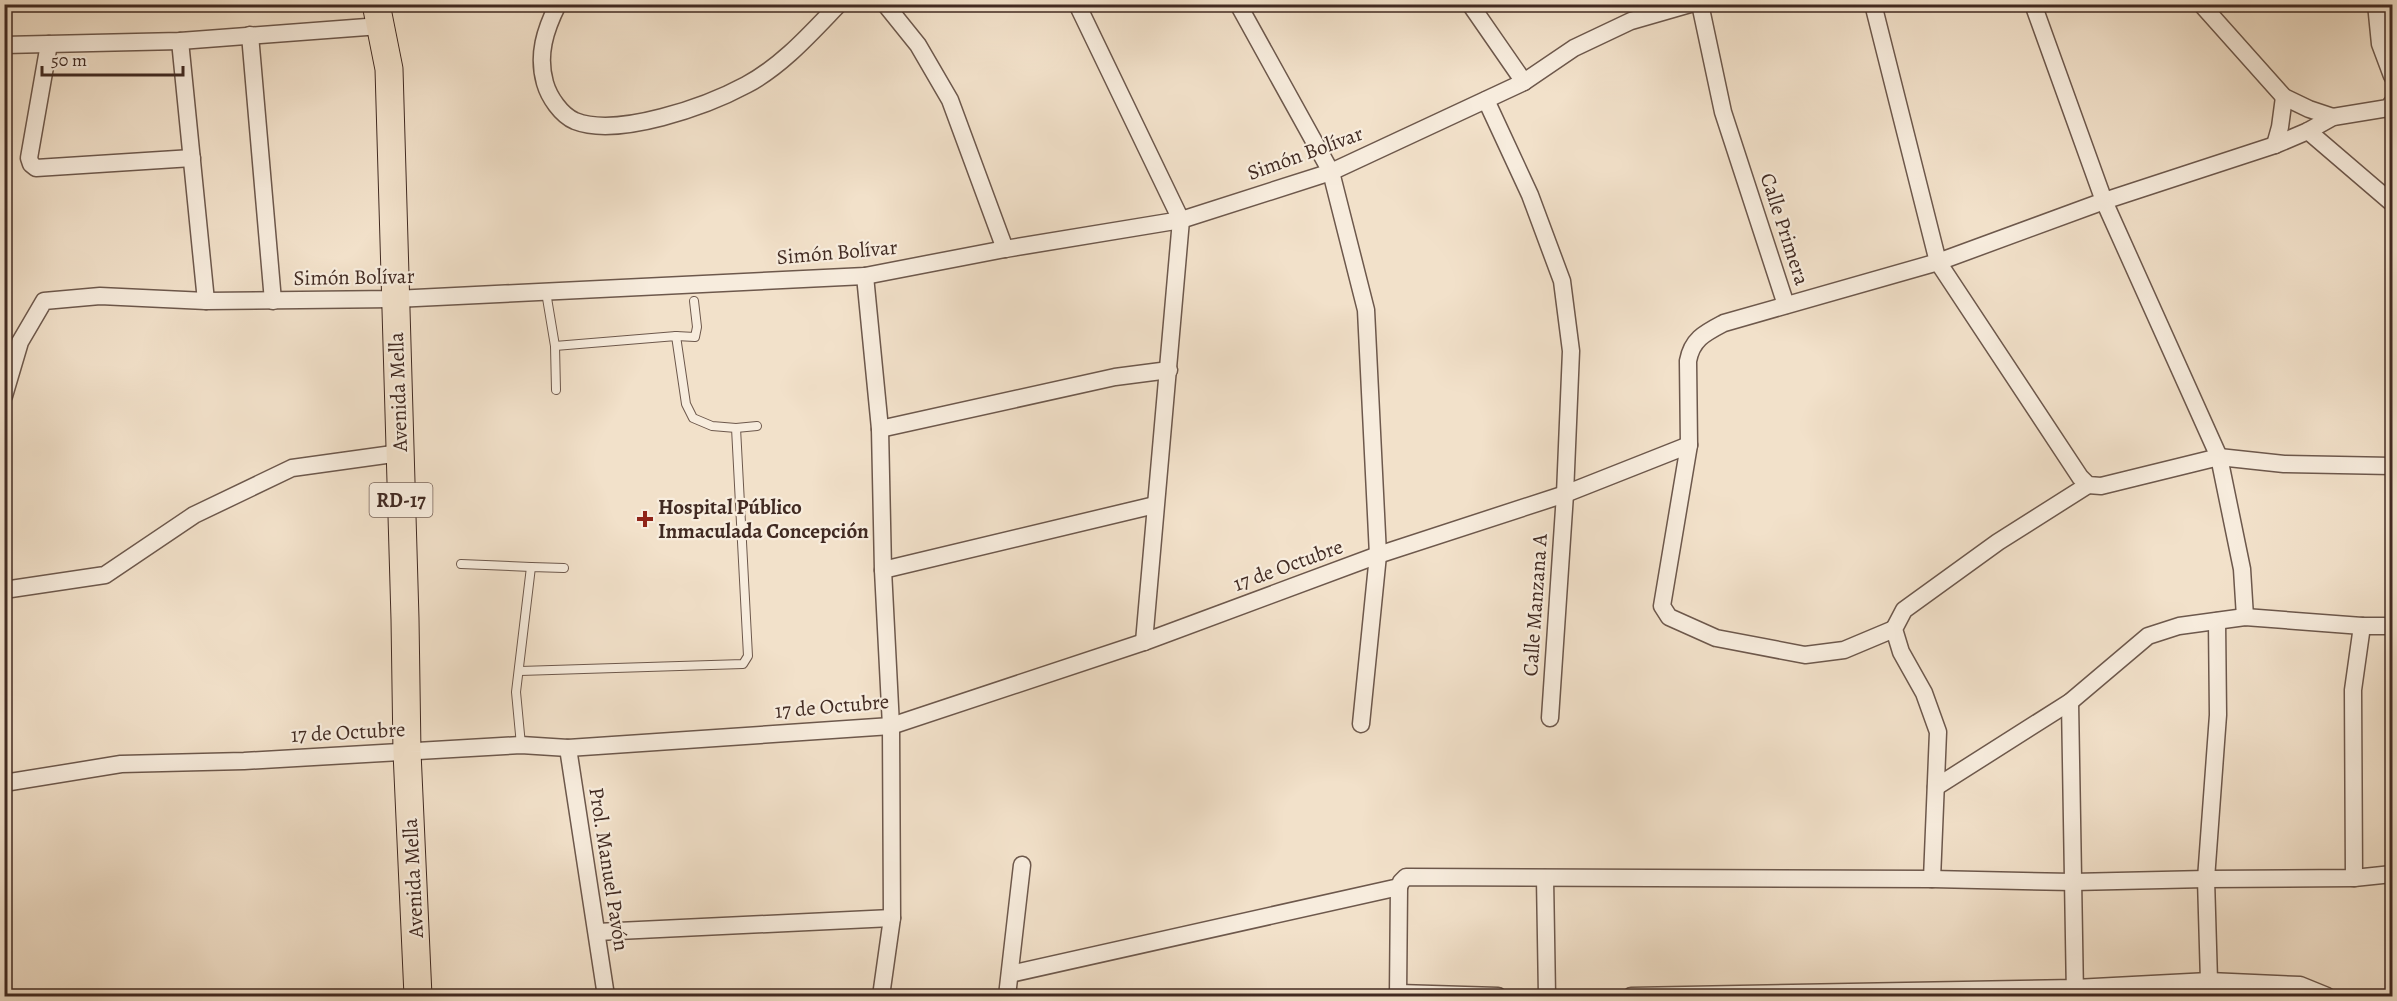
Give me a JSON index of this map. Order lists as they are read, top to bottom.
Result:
{
  "streets": {
    "main road": ["Avenida Mella", "RD-17"],
    "street": [
      "Simón Bolívar",
      "Calle Primera",
      "17 de Octubre",
      "Calle Manzana A",
      "Prol. Manuel Pavón"
    ]
  },
  "crossings": [
    ["Simón Bolívar", "Avenida Mella"],
    ["Simón Bolívar", "Calle Manzana A"],
    ["Calle Primera", "17 de Octubre"],
    ["Avenida Mella", "17 de Octubre"],
    ["17 de Octubre", "Calle Manzana A"],
    ["17 de Octubre", "Prol. Manuel Pavón"]
  ],
  "places": {
    "health": ["Hospital Público Inmaculada Concepción"]
  },
  "scale_bar": "50 m"
}
